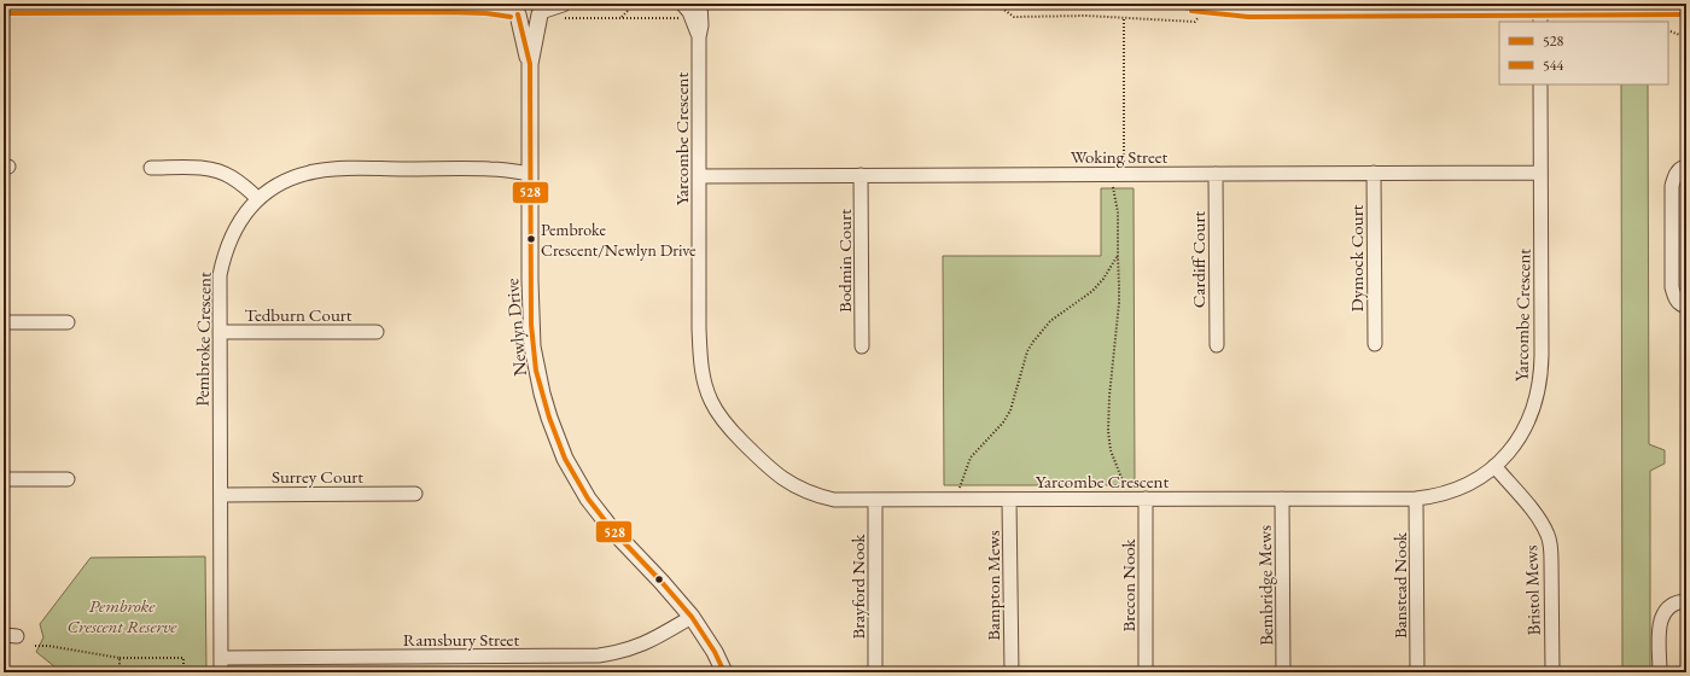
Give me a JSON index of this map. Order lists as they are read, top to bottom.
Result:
{
  "streets": {
    "street": [
      "Yarcombe Crescent",
      "Woking Street",
      "Dymock Court",
      "Cardiff Court",
      "Bodmin Court",
      "Tedburn Court",
      "Newlyn Drive",
      "Pembroke Crescent",
      "Surrey Court",
      "Bampton Mews",
      "Brecon Nook",
      "Bembridge Mews",
      "Banstead Nook",
      "Brayford Nook",
      "Bristol Mews",
      "Ramsbury Street"
    ]
  },
  "crossings": [
    ["Yarcombe Crescent", "Woking Street"],
    ["Yarcombe Crescent", "Bampton Mews"],
    ["Yarcombe Crescent", "Brecon Nook"],
    ["Yarcombe Crescent", "Bembridge Mews"],
    ["Yarcombe Crescent", "Banstead Nook"],
    ["Yarcombe Crescent", "Brayford Nook"],
    ["Yarcombe Crescent", "Bristol Mews"],
    ["Woking Street", "Dymock Court"],
    ["Woking Street", "Cardiff Court"],
    ["Woking Street", "Bodmin Court"],
    ["Tedburn Court", "Pembroke Crescent"],
    ["Newlyn Drive", "Pembroke Crescent"],
    ["Newlyn Drive", "Ramsbury Street"],
    ["Pembroke Crescent", "Surrey Court"],
    ["Pembroke Crescent", "Ramsbury Street"]
  ],
  "parks": ["Pembroke Crescent Reserve"],
  "places": ["Pembroke Crescent/Newlyn Drive"],
  "lines": ["transit line 544", "transit line 528"],
  "legend": ["528", "544"]
}
